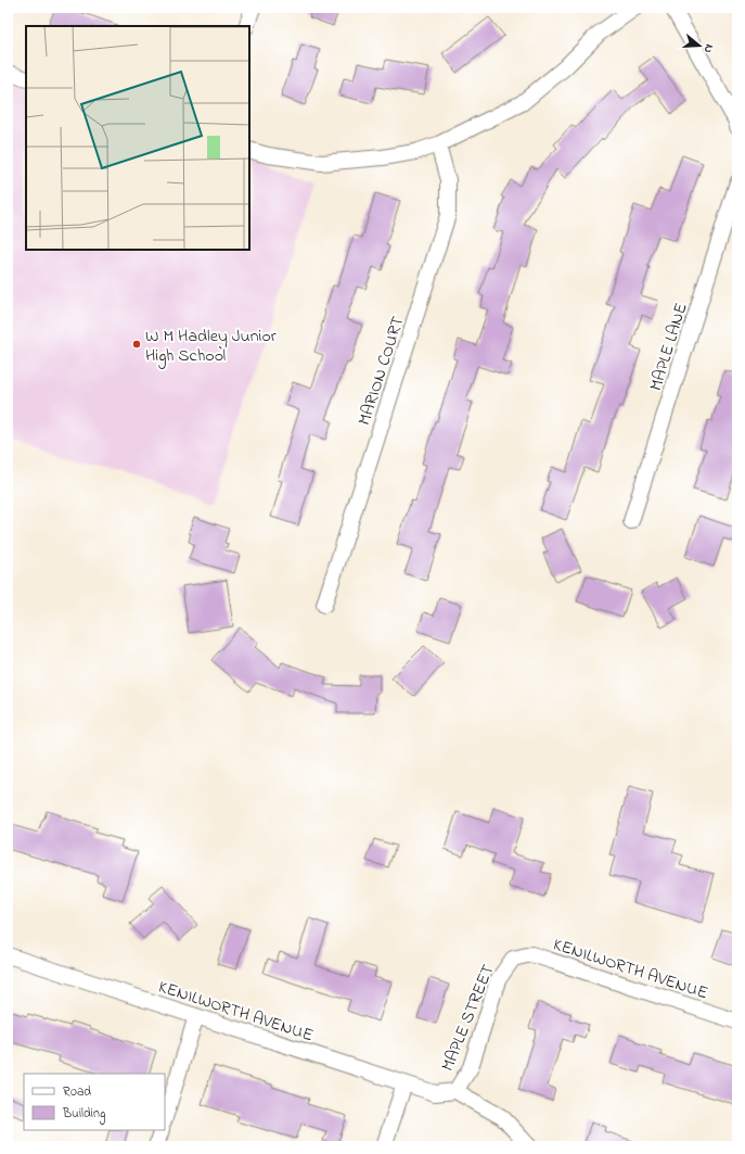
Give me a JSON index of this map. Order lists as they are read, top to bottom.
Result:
{
  "streets": {
    "street": [
      "MAPLE LANE",
      "MARION COURT",
      "KENILWORTH AVENUE",
      "MAPLE STREET"
    ]
  },
  "crossings": [
    ["KENILWORTH AVENUE", "MAPLE STREET"]
  ],
  "places": ["W M Hadley Junior High School"],
  "legend": ["Road", "Building"],
  "north": "right"
}
